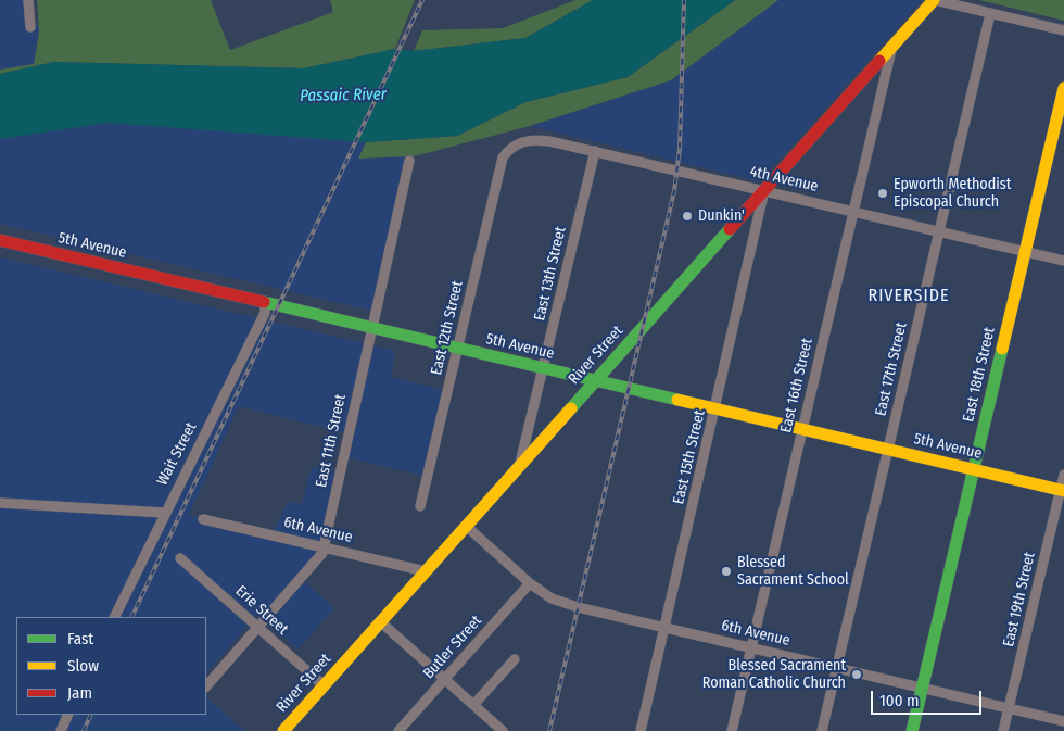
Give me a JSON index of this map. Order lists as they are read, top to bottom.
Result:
{
  "streets": {
    "main road": ["5th Avenue", "River Street", "East 18th Street"],
    "street": [
      "4th Avenue",
      "East 13th Street",
      "East 12th Street",
      "East 17th Street",
      "East 16th Street",
      "East 11th Street",
      "Wait Street",
      "East 15th Street",
      "6th Avenue",
      "East 19th Street",
      "Erie Street",
      "Butler Street"
    ]
  },
  "crossings": [
    ["4th Avenue", "East 13th Street"],
    ["4th Avenue", "East 12th Street"],
    ["4th Avenue", "River Street"],
    ["4th Avenue", "East 17th Street"],
    ["4th Avenue", "East 18th Street"],
    ["4th Avenue", "East 16th Street"],
    ["4th Avenue", "East 15th Street"],
    ["5th Avenue", "East 13th Street"],
    ["5th Avenue", "East 12th Street"],
    ["5th Avenue", "River Street"],
    ["5th Avenue", "East 17th Street"],
    ["5th Avenue", "East 18th Street"],
    ["5th Avenue", "East 16th Street"],
    ["5th Avenue", "East 11th Street"],
    ["5th Avenue", "Wait Street"],
    ["5th Avenue", "East 15th Street"],
    ["5th Avenue", "East 19th Street"],
    ["East 13th Street", "River Street"],
    ["River Street", "East 16th Street"],
    ["River Street", "East 15th Street"],
    ["River Street", "6th Avenue"],
    ["River Street", "Erie Street"],
    ["East 17th Street", "6th Avenue"],
    ["East 18th Street", "6th Avenue"],
    ["East 16th Street", "6th Avenue"],
    ["East 11th Street", "6th Avenue"],
    ["East 11th Street", "Erie Street"],
    ["East 15th Street", "6th Avenue"],
    ["6th Avenue", "East 19th Street"],
    ["6th Avenue", "Butler Street"]
  ],
  "districts": ["RIVERSIDE"],
  "water": ["Passaic River"],
  "places": [
    "Epworth Methodist Episcopal Church",
    "Dunkin'",
    "Blessed Sacrament School",
    "Blessed Sacrament Roman Catholic Church"
  ],
  "legend": ["Fast", "Slow", "Jam"],
  "scale_bar": "100 m"
}
